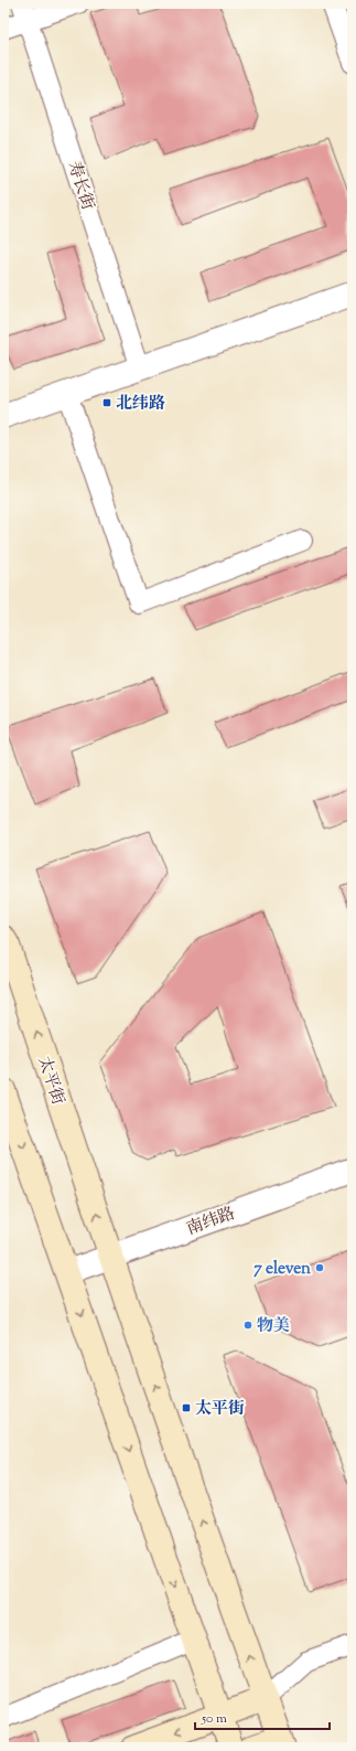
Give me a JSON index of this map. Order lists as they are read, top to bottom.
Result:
{
  "streets": {
    "main road": ["太平街"],
    "street": ["寿长街", "南纬路"]
  },
  "crossings": [
    ["太平街", "南纬路"]
  ],
  "places": {
    "transit": ["北纬路", "太平街"],
    "other": ["7 eleven", "物美"]
  },
  "scale_bar": "50 m"
}
